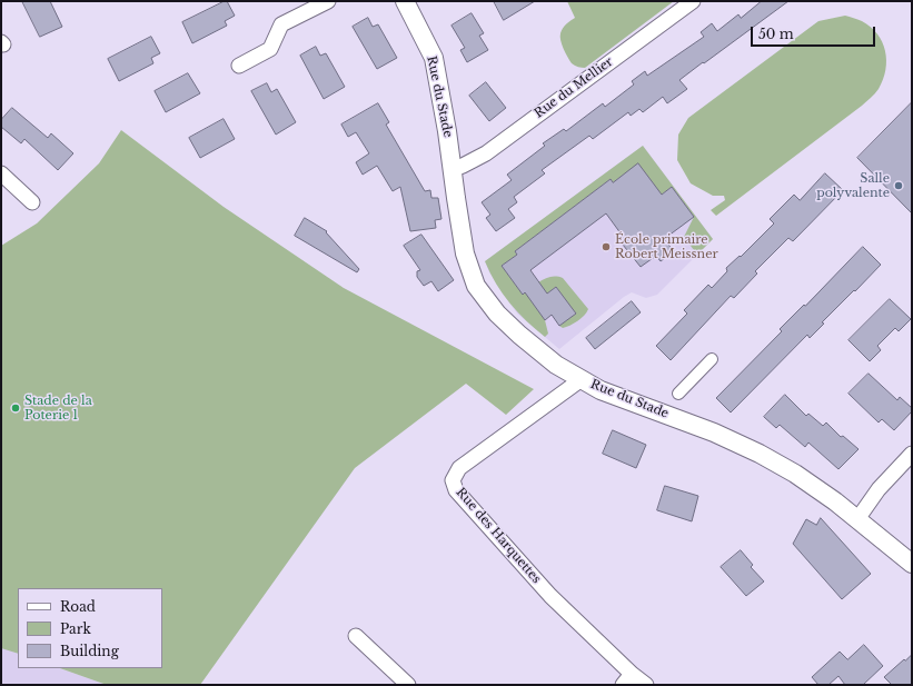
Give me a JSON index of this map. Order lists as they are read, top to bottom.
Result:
{
  "streets": {
    "street": ["Rue du Mellier", "Rue du Stade", "Rue des Harquettes"]
  },
  "crossings": [
    ["Rue du Mellier", "Rue du Stade"],
    ["Rue du Stade", "Rue des Harquettes"]
  ],
  "places": ["Salle polyvalente", "École primaire Robert Meissner", "Stade de la Poterie 1"],
  "legend": ["Road", "Park", "Building"],
  "scale_bar": "50 m"
}
